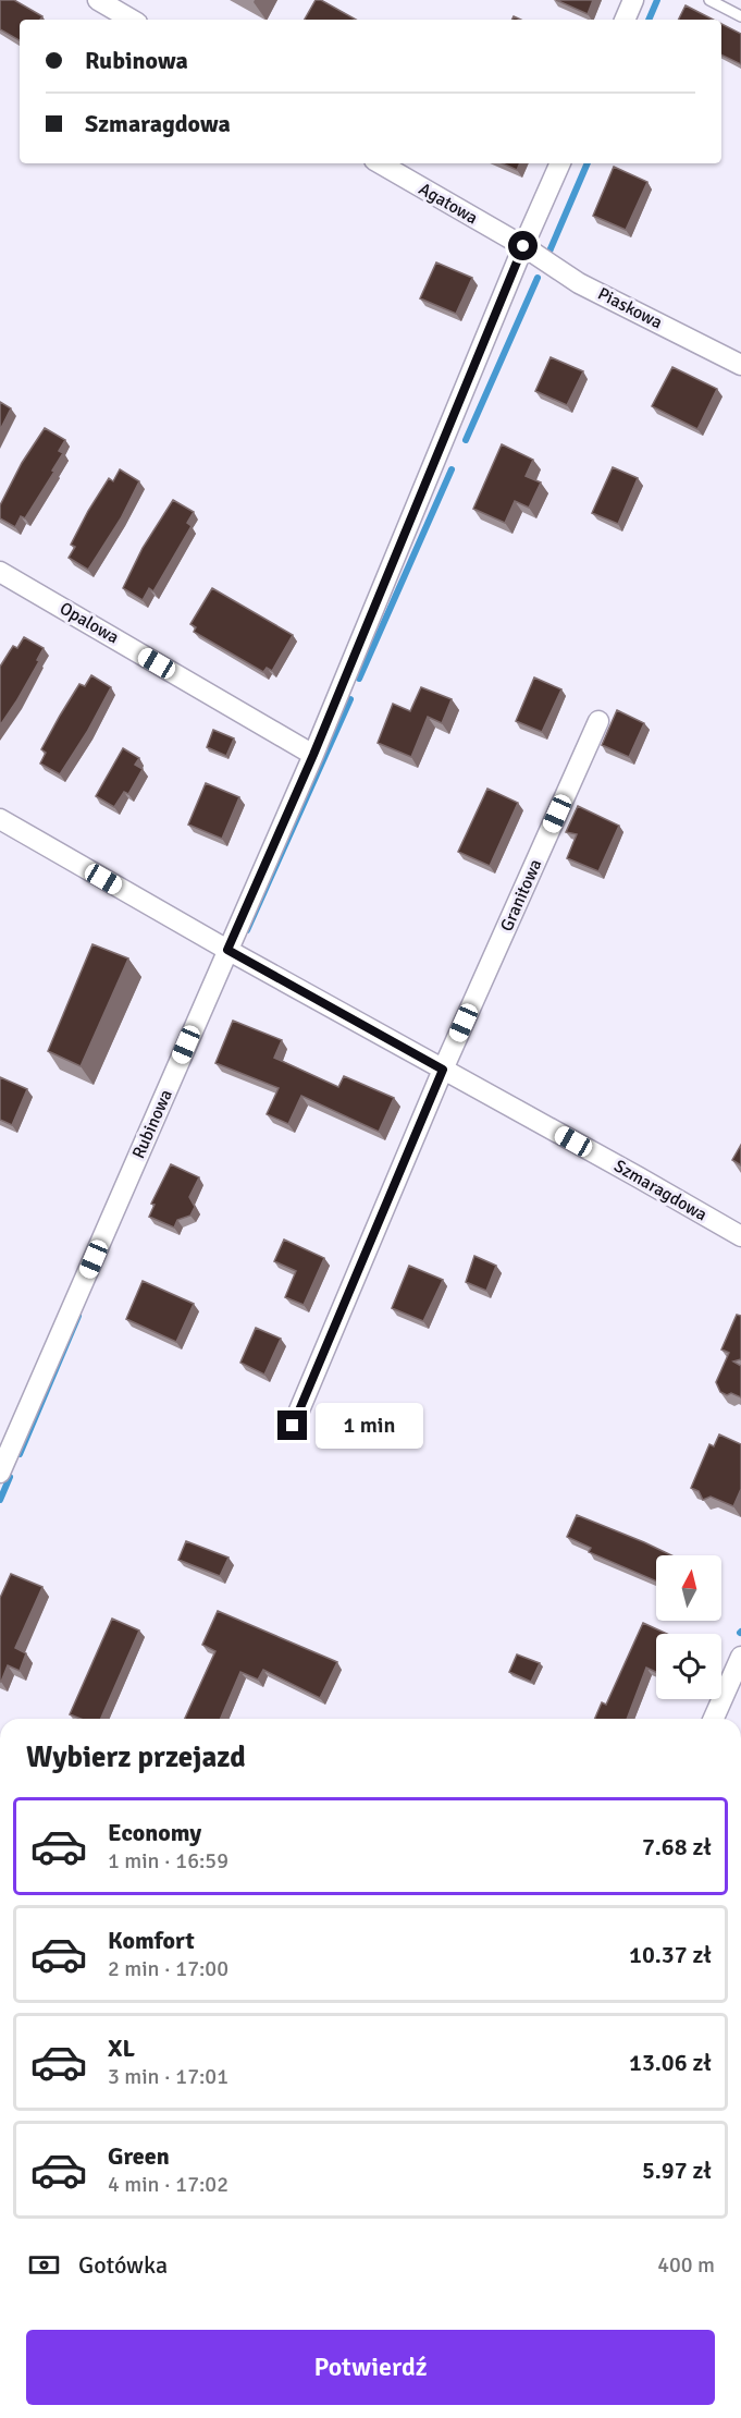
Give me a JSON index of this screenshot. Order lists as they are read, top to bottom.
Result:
{
  "streets": {
    "street": [
      "Agatowa",
      "Piaskowa",
      "Opalowa",
      "Granitowa",
      "Rubinowa",
      "Szmaragdowa"
    ]
  },
  "crossings": [
    ["Agatowa", "Piaskowa"],
    ["Agatowa", "Rubinowa"],
    ["Piaskowa", "Rubinowa"],
    ["Opalowa", "Rubinowa"],
    ["Granitowa", "Szmaragdowa"],
    ["Rubinowa", "Szmaragdowa"]
  ],
  "north": "top",
  "page": {
    "banner": ["Rubinowa", "Szmaragdowa"],
    "bubble": "1 min",
    "heading": "Wybierz przejazd",
    "list": [
      {
        "name": "Economy",
        "note": "1 min · 16:59",
        "value": "7.68 zł"
      },
      {
        "name": "Komfort",
        "note": "2 min · 17:00",
        "value": "10.37 zł"
      },
      {
        "name": "XL",
        "note": "3 min · 17:01",
        "value": "13.06 zł"
      },
      {
        "name": "Green",
        "note": "4 min · 17:02",
        "value": "5.97 zł"
      }
    ],
    "pay": ["Gotówka", "400 m"],
    "buttons": "Potwierdź"
  }
}
